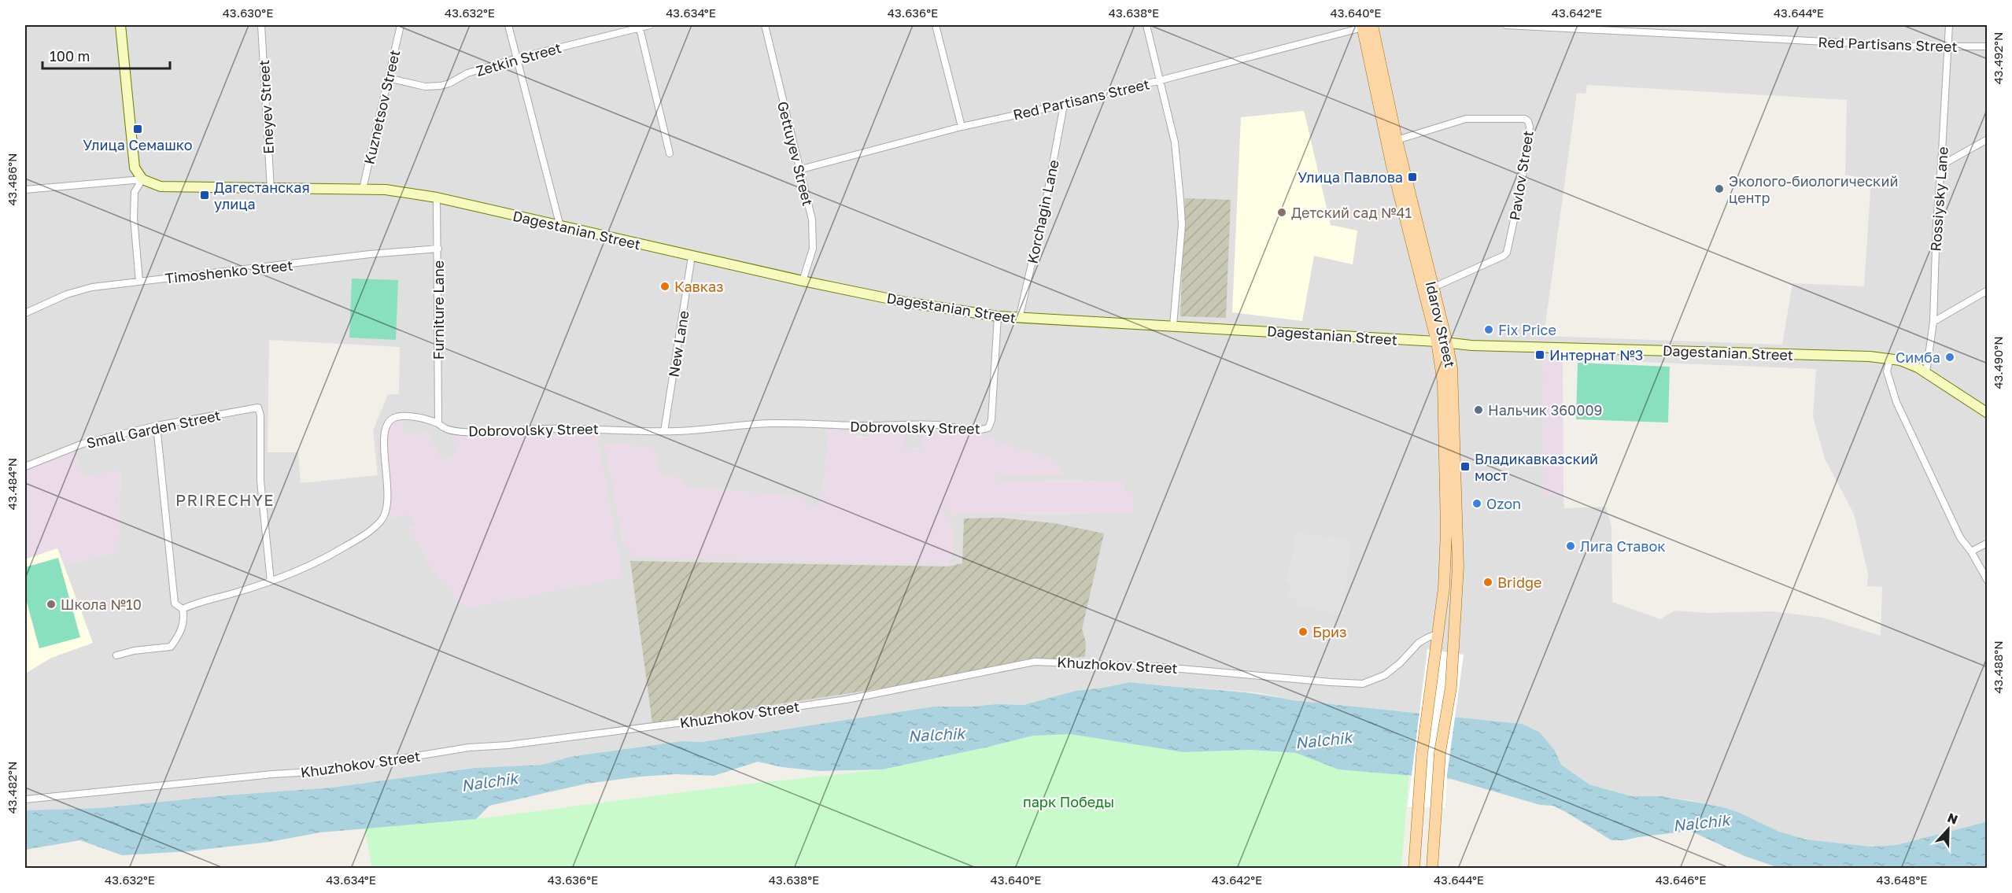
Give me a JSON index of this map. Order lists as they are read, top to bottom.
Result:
{
  "streets": {
    "main road": ["Idarov Street"],
    "street": [
      "Red Partisans Street",
      "Zetkin Street",
      "Eneyev Street",
      "Kuznetsov Street",
      "Gettuyev Street",
      "Pavlov Street",
      "Rossiysky Lane",
      "Korchagin Lane",
      "Dagestanian Street",
      "Timoshenko Street",
      "Furniture Lane",
      "New Lane",
      "Dobrovolsky Street",
      "Small Garden Street",
      "Khuzhokov Street"
    ]
  },
  "crossings": [
    ["Red Partisans Street", "Gettuyev Street"],
    ["Red Partisans Street", "Rossiysky Lane"],
    ["Red Partisans Street", "Korchagin Lane"],
    ["Red Partisans Street", "Idarov Street"],
    ["Zetkin Street", "Kuznetsov Street"],
    ["Eneyev Street", "Dagestanian Street"],
    ["Kuznetsov Street", "Dagestanian Street"],
    ["Gettuyev Street", "Dagestanian Street"],
    ["Pavlov Street", "Idarov Street"],
    ["Rossiysky Lane", "Dagestanian Street"],
    ["Korchagin Lane", "Dagestanian Street"],
    ["Dagestanian Street", "Furniture Lane"],
    ["Dagestanian Street", "Idarov Street"],
    ["Dagestanian Street", "New Lane"],
    ["Dagestanian Street", "Dobrovolsky Street"],
    ["Timoshenko Street", "Furniture Lane"],
    ["Furniture Lane", "Dobrovolsky Street"],
    ["Idarov Street", "Khuzhokov Street"],
    ["New Lane", "Dobrovolsky Street"],
    ["Dobrovolsky Street", "Small Garden Street"]
  ],
  "districts": ["PRIRECHYE"],
  "water": ["Nalchik"],
  "parks": ["парк Победы"],
  "places": {
    "transit": [
      "Улица Семашко",
      "Улица Павлова",
      "Дагестанская улица",
      "Интернат №3",
      "Владикавказский мост"
    ],
    "other": [
      "Эколого-биологический центр",
      "Детский сад №41",
      "Кавказ",
      "Fix Price",
      "Симба",
      "Нальчик 360009",
      "Ozon",
      "Лига Ставок",
      "Bridge",
      "Школа №10",
      "Бриз"
    ]
  },
  "scale_bar": "100 m",
  "north": "top",
  "coordinates": [
    "43.630°E",
    "43.632°E",
    "43.634°E",
    "43.636°E",
    "43.638°E",
    "43.640°E",
    "43.642°E",
    "43.644°E",
    "43.492°N",
    "43.486°N",
    "43.490°N",
    "43.484°N",
    "43.488°N",
    "43.482°N",
    "43.646°E",
    "43.648°E"
  ]
}
